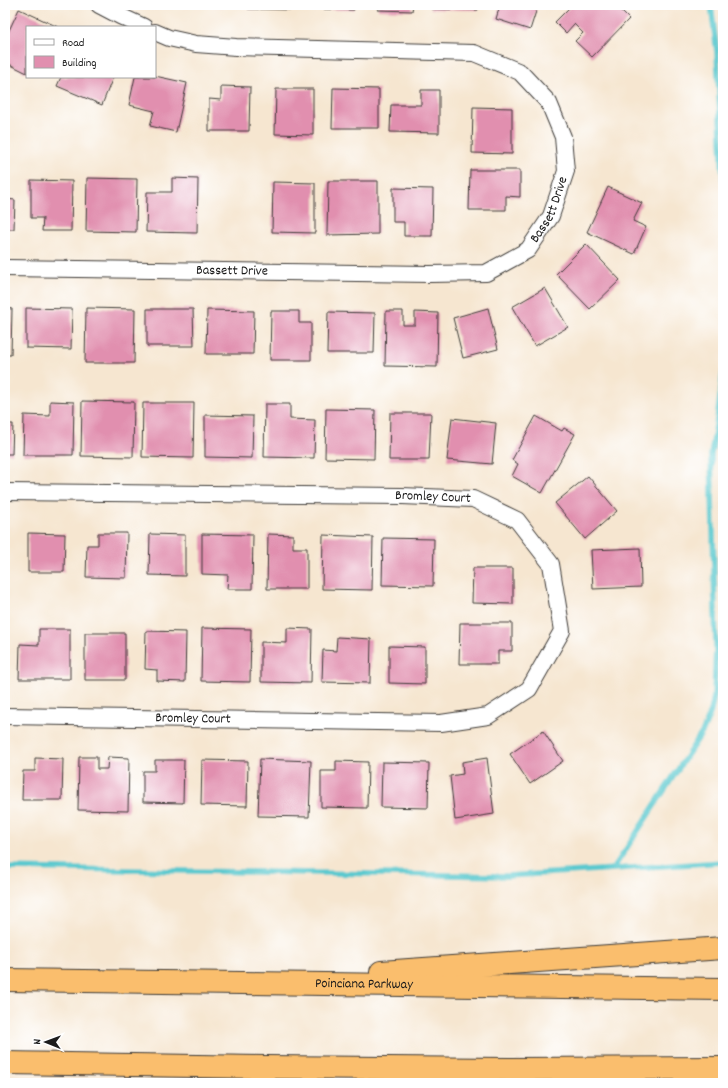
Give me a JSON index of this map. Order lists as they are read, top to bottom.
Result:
{
  "streets": {
    "highway": ["Poinciana Parkway"],
    "street": ["Bassett Drive", "Bromley Court"]
  },
  "legend": ["Road", "Building"],
  "north": "left"
}
